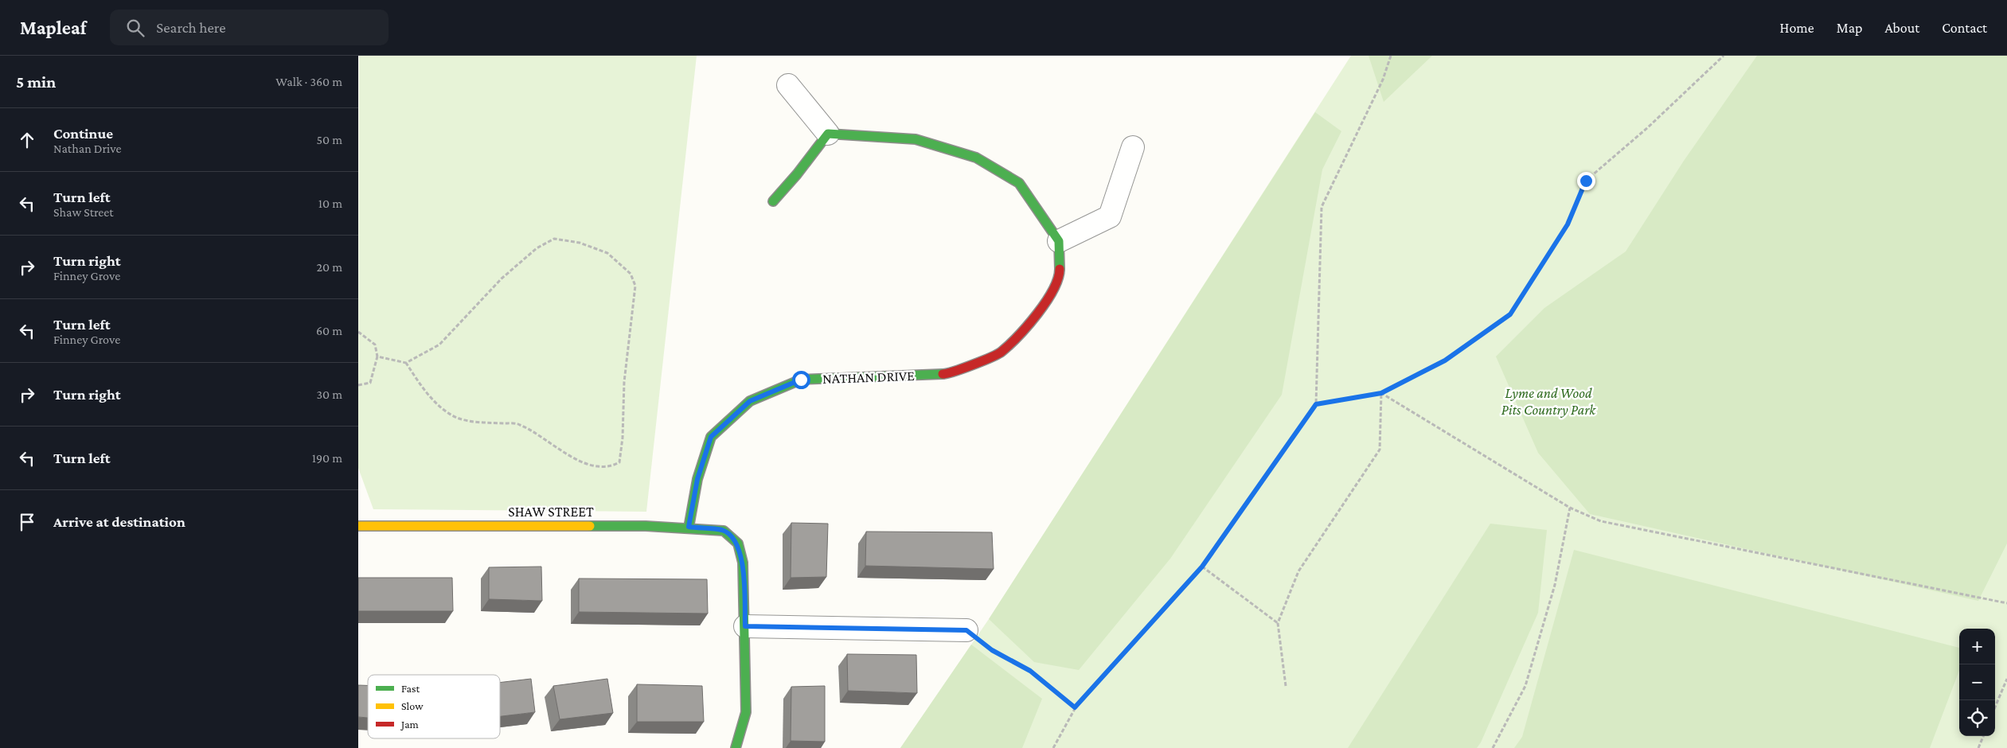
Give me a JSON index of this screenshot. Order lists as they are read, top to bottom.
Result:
{
  "streets": {
    "street": ["NATHAN DRIVE", "SHAW STREET"]
  },
  "crossings": [
    ["NATHAN DRIVE", "SHAW STREET"]
  ],
  "parks": ["Lyme and Wood Pits Country Park"],
  "legend": ["Fast", "Slow", "Jam"],
  "page": {
    "header": "Mapleaf",
    "search": "Search here",
    "nav": [
      "Home",
      "Map",
      "About",
      "Contact"
    ],
    "heading": ["5 min", "Walk · 360 m"],
    "list": [
      ["Continue", "Nathan Drive", "50 m"],
      ["Turn left", "Shaw Street", "10 m"],
      ["Turn right", "Finney Grove", "20 m"],
      ["Turn left", "Finney Grove", "60 m"],
      ["Turn right", "30 m"],
      ["Turn left", "190 m"],
      "Arrive at destination"
    ],
    "map_buttons": ["+", "−"]
  }
}
